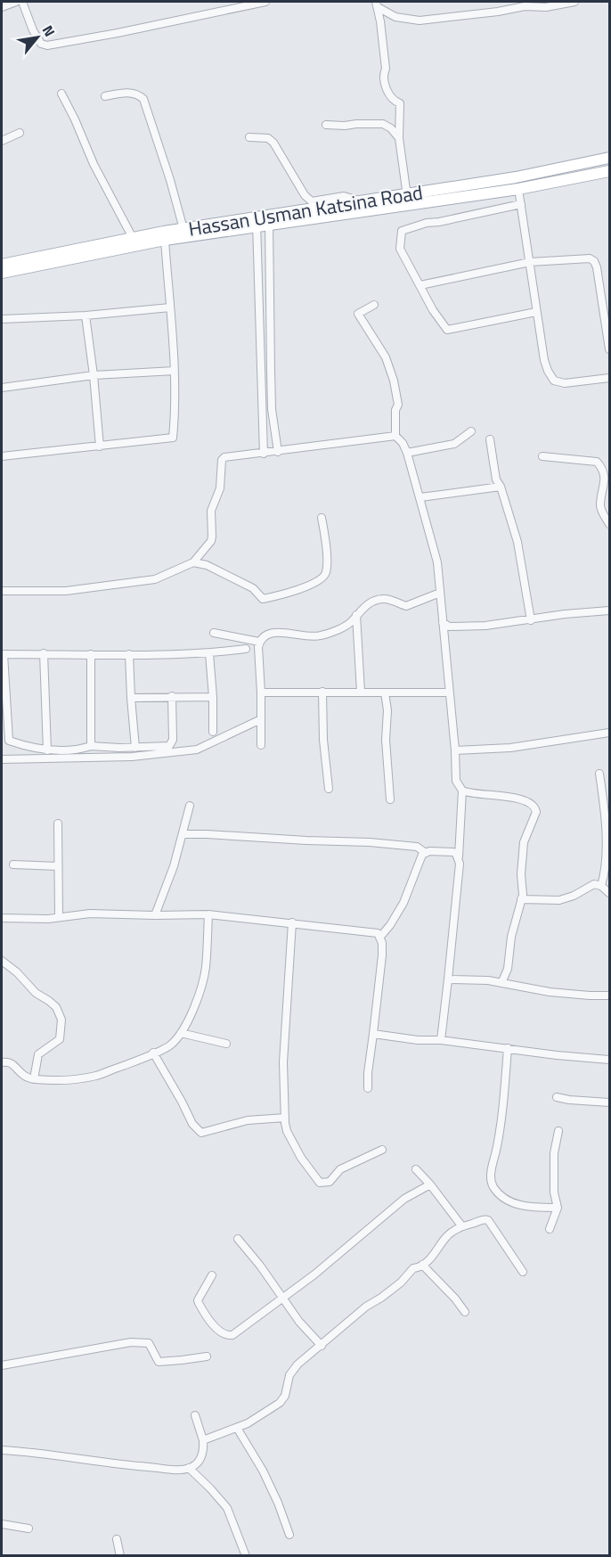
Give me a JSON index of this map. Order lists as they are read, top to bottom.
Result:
{
  "streets": {
    "main road": ["Hassan Usman Katsina Road"]
  },
  "north": "top right"
}
